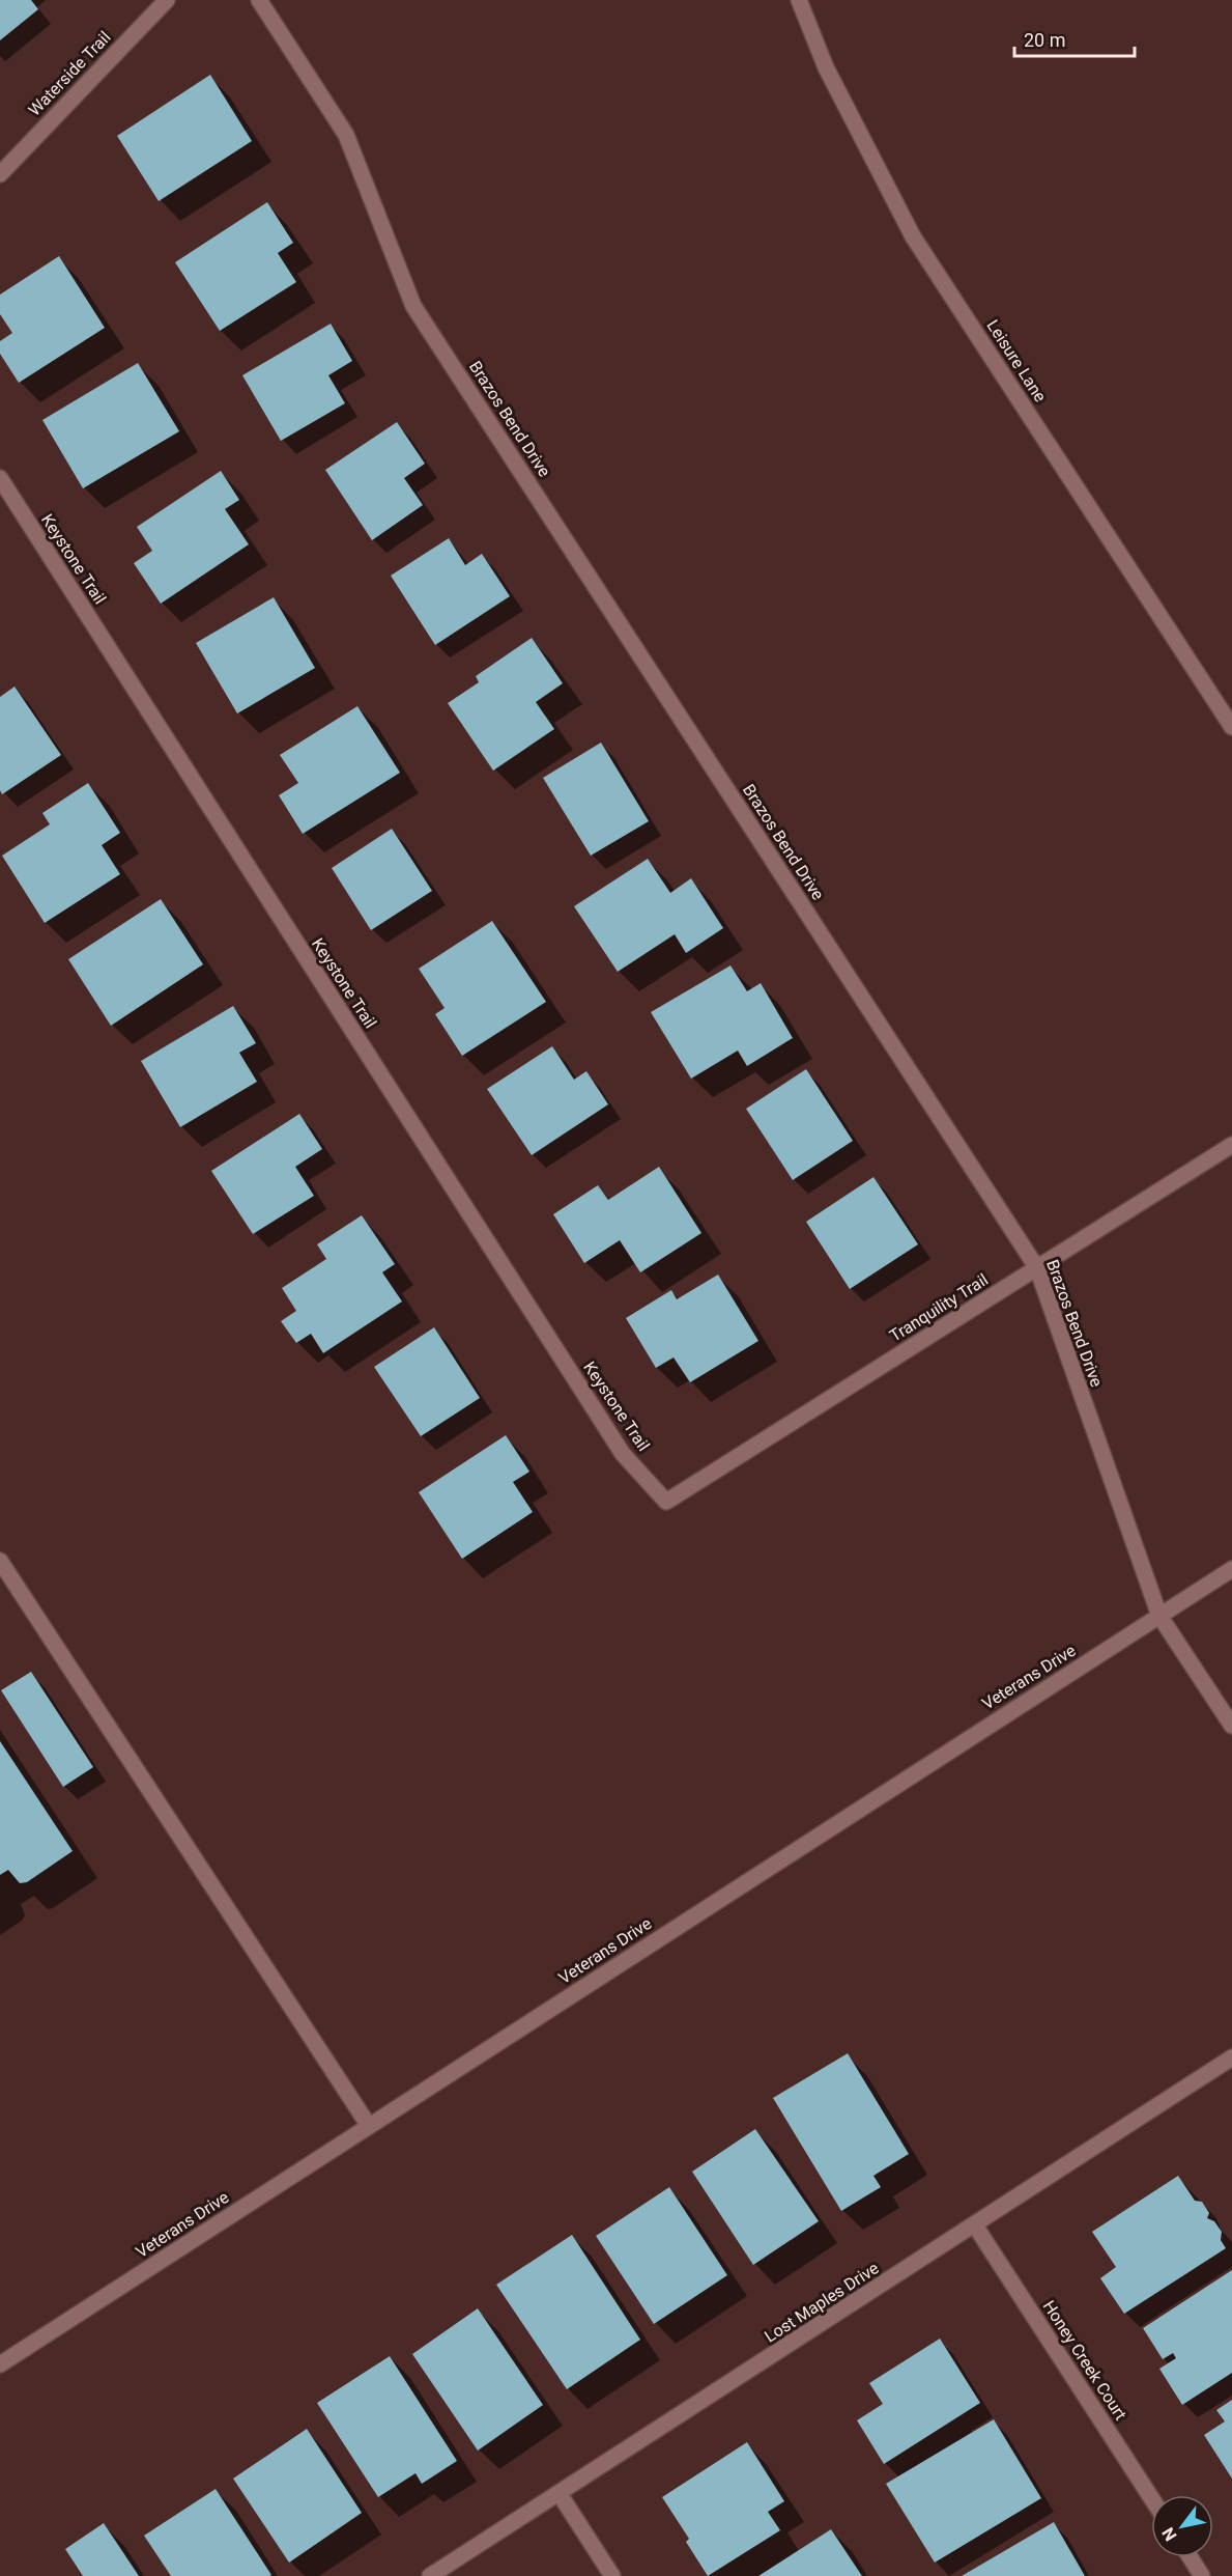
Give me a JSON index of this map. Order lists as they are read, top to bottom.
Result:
{
  "streets": {
    "street": [
      "Waterside Trail",
      "Leisure Lane",
      "Brazos Bend Drive",
      "Keystone Trail",
      "Tranquility Trail",
      "Veterans Drive",
      "Lost Maples Drive",
      "Honey Creek Court"
    ]
  },
  "crossings": [
    ["Brazos Bend Drive", "Tranquility Trail"],
    ["Brazos Bend Drive", "Veterans Drive"],
    ["Keystone Trail", "Tranquility Trail"],
    ["Lost Maples Drive", "Honey Creek Court"]
  ],
  "scale_bar": "20 m",
  "north": "bottom left"
}
